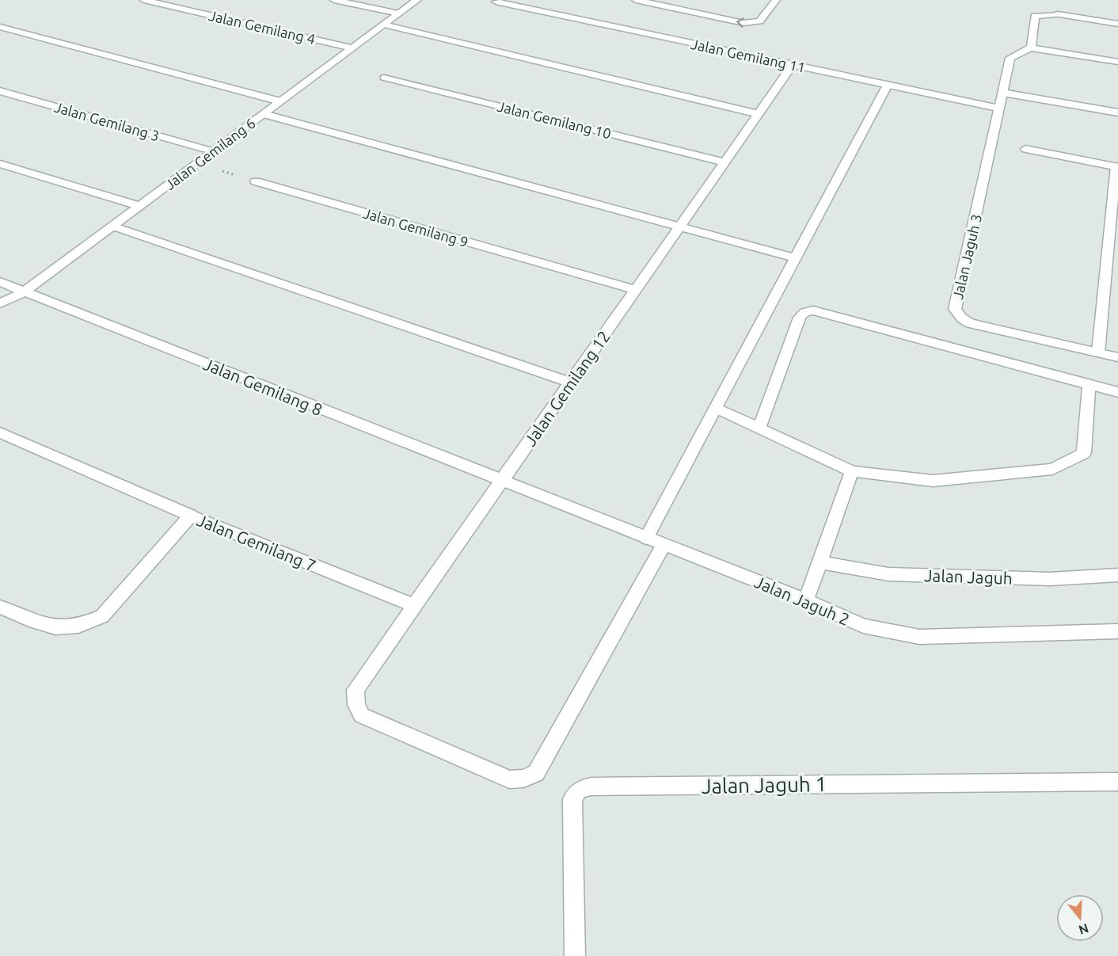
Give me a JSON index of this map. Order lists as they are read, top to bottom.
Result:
{
  "streets": {
    "street": [
      "Jalan Gemilang 4",
      "Jalan Gemilang 11",
      "Jalan Gemilang 10",
      "Jalan Gemilang 3",
      "Jalan Gemilang 6",
      "Jalan Gemilang 9",
      "Jalan Jaguh 3",
      "Jalan Gemilang 8",
      "Jalan Gemilang 12",
      "Jalan Gemilang 7",
      "Jalan Jaguh",
      "Jalan Jaguh 2",
      "Jalan Jaguh 1"
    ]
  },
  "crossings": [
    ["Jalan Gemilang 4", "Jalan Gemilang 6"],
    ["Jalan Gemilang 11", "Jalan Jaguh 3"],
    ["Jalan Gemilang 11", "Jalan Gemilang 12"],
    ["Jalan Gemilang 10", "Jalan Gemilang 12"],
    ["Jalan Gemilang 3", "Jalan Gemilang 6"],
    ["Jalan Gemilang 6", "Jalan Gemilang 8"],
    ["Jalan Gemilang 9", "Jalan Gemilang 12"],
    ["Jalan Gemilang 8", "Jalan Gemilang 12"],
    ["Jalan Gemilang 8", "Jalan Jaguh 2"],
    ["Jalan Gemilang 12", "Jalan Gemilang 7"],
    ["Jalan Gemilang 12", "Jalan Jaguh 2"]
  ],
  "north": "bottom"
}
